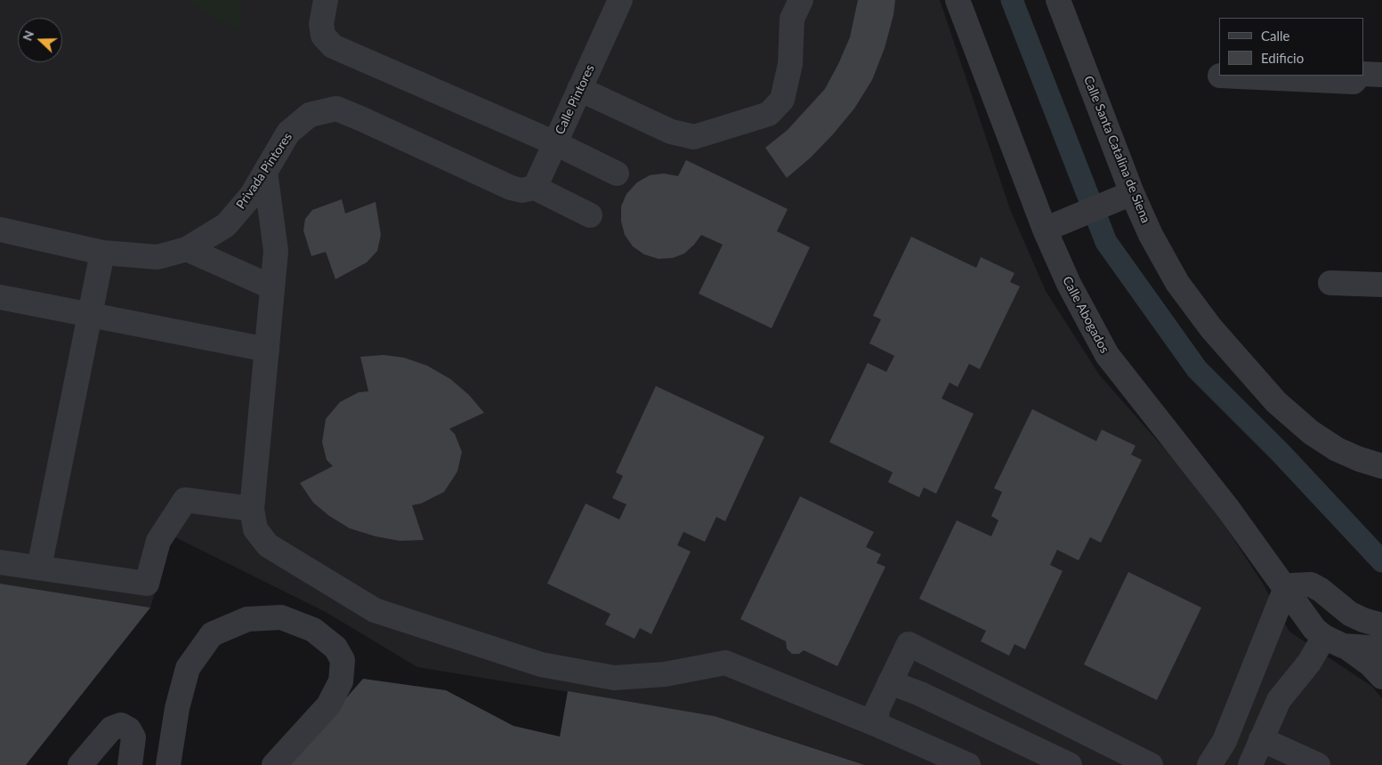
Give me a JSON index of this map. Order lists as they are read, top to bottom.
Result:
{
  "streets": {
    "street": [
      "Calle Pintores",
      "Calle Santa Catalina de Siena",
      "Privada Pintores",
      "Calle Abogados"
    ]
  },
  "crossings": [
    ["Calle Pintores", "Privada Pintores"]
  ],
  "legend": ["Calle", "Edificio"],
  "north": "left"
}
